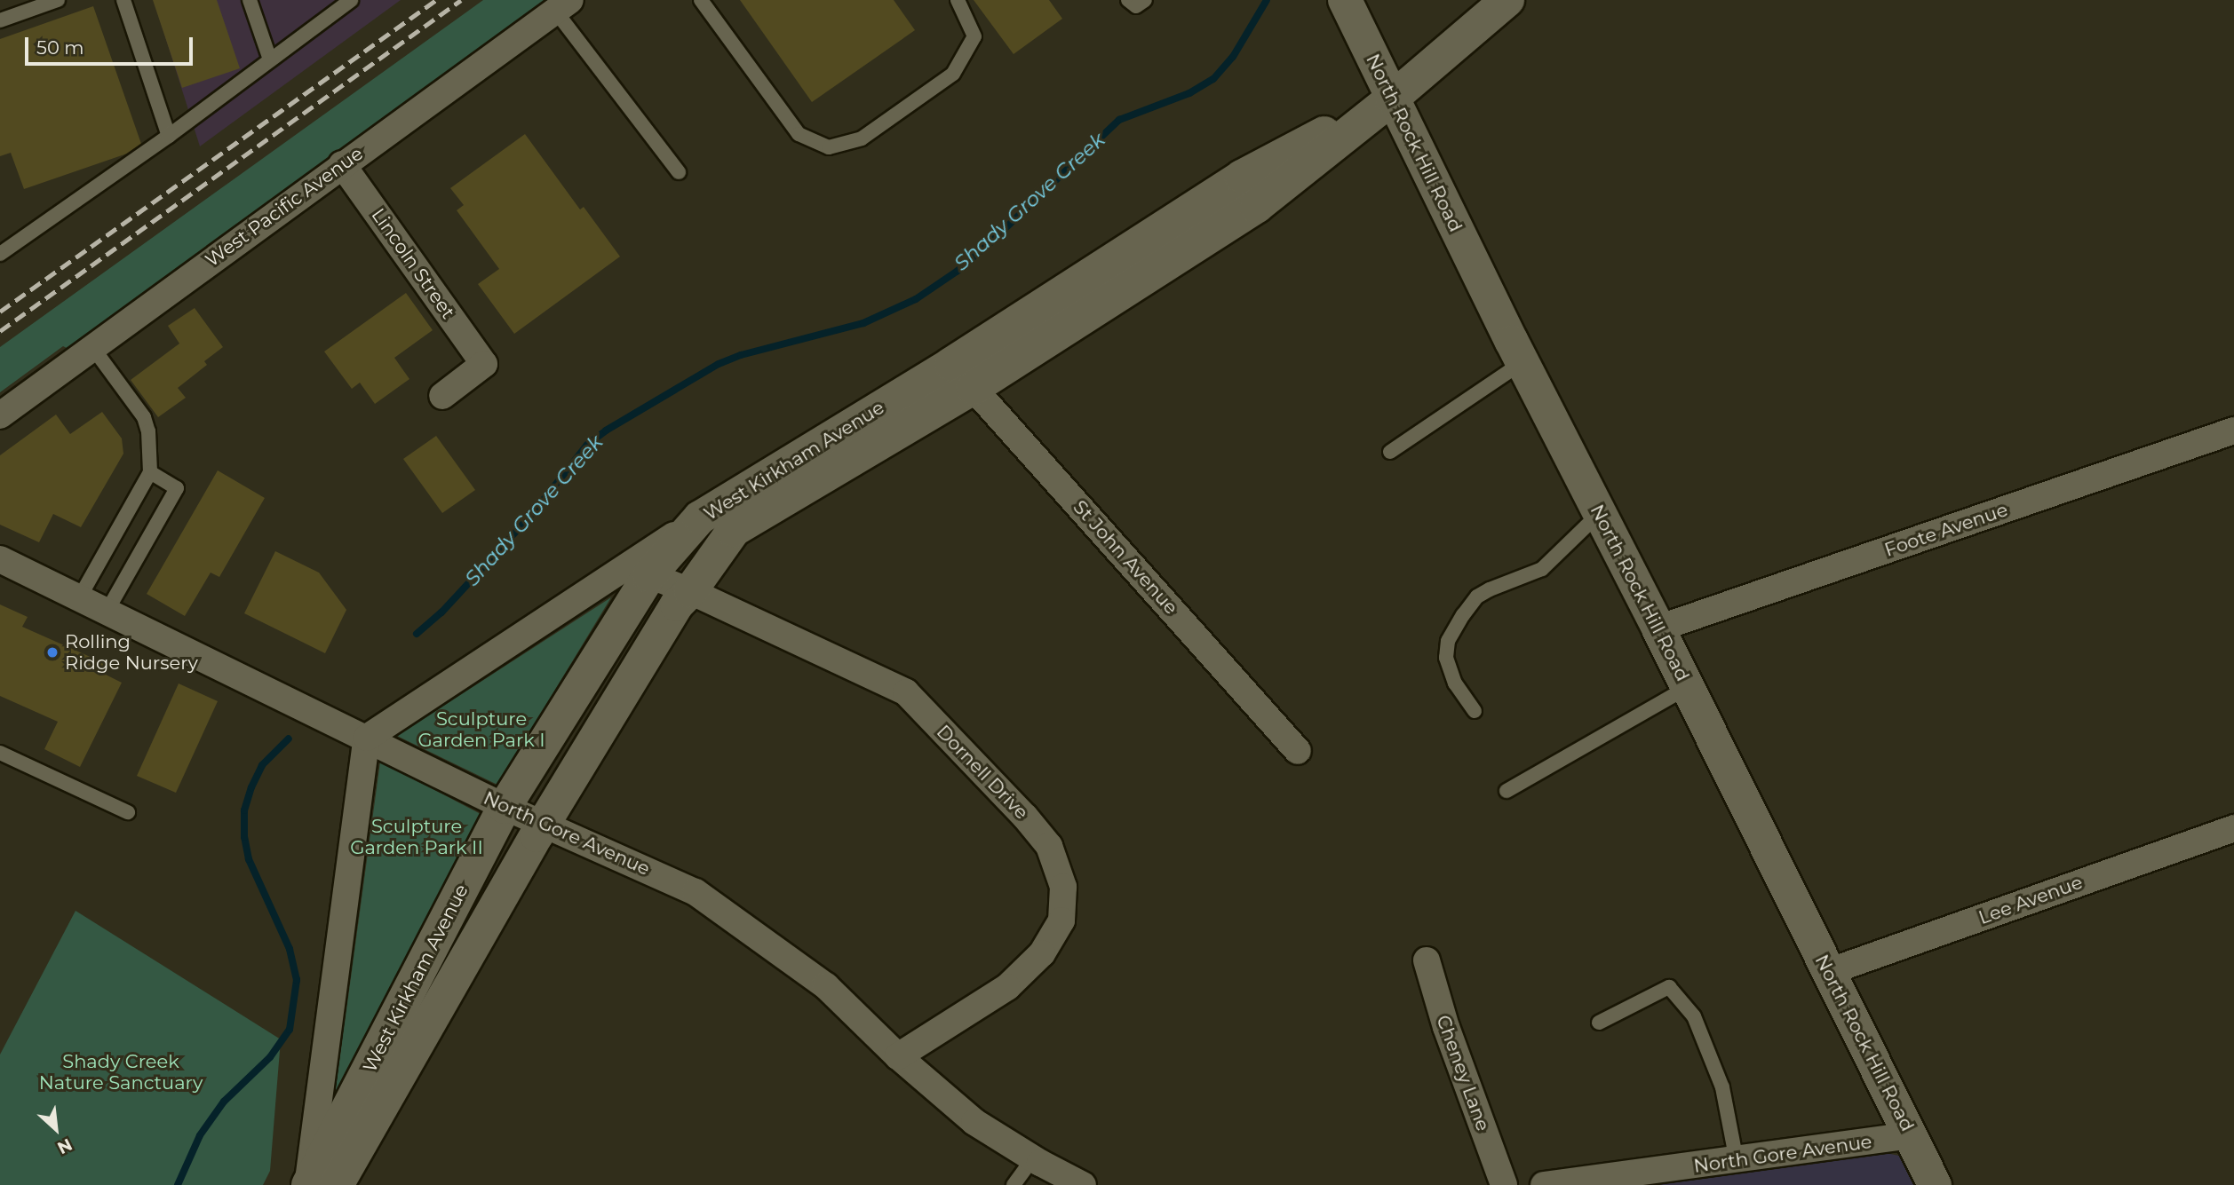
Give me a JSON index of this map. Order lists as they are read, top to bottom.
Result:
{
  "streets": {
    "street": [
      "North Rock Hill Road",
      "West Pacific Avenue",
      "Lincoln Street",
      "West Kirkham Avenue",
      "Foote Avenue",
      "St John Avenue",
      "Dornell Drive",
      "North Gore Avenue",
      "Lee Avenue",
      "Cheney Lane"
    ]
  },
  "crossings": [
    ["North Rock Hill Road", "West Kirkham Avenue"],
    ["North Rock Hill Road", "Foote Avenue"],
    ["North Rock Hill Road", "North Gore Avenue"],
    ["North Rock Hill Road", "Lee Avenue"],
    ["West Pacific Avenue", "Lincoln Street"],
    ["West Kirkham Avenue", "St John Avenue"],
    ["West Kirkham Avenue", "Dornell Drive"],
    ["West Kirkham Avenue", "North Gore Avenue"],
    ["Dornell Drive", "North Gore Avenue"]
  ],
  "water": ["Shady Grove Creek"],
  "parks": ["Sculpture Garden Park I", "Sculpture Garden Park II", "Shady Creek Nature Sanctuary"],
  "places": ["Rolling Ridge Nursery"],
  "scale_bar": "50 m",
  "north": "bottom right"
}
